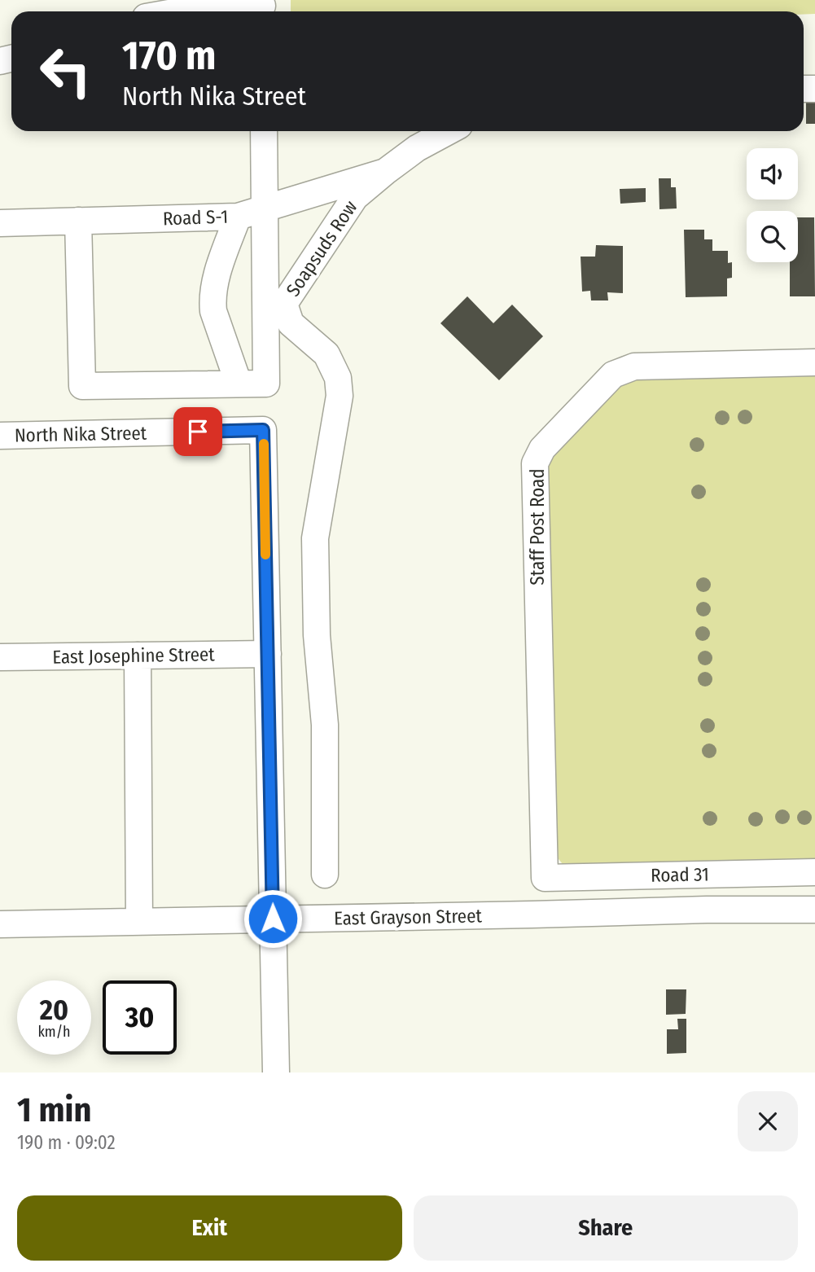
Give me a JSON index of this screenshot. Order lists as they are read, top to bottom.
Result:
{
  "streets": {
    "street": [
      "Road S-1",
      "Soapsuds Row",
      "North Nika Street",
      "Staff Post Road",
      "East Josephine Street",
      "Road 31",
      "East Grayson Street"
    ]
  },
  "crossings": [
    ["Road S-1", "Soapsuds Row"],
    ["North Nika Street", "East Josephine Street"],
    ["Staff Post Road", "Road 31"]
  ],
  "page": {
    "turn": ["170 m", "North Nika Street"],
    "speed": "20 km/h",
    "limit": "30",
    "heading": ["1 min", "190 m · 09:02"],
    "buttons": ["Exit", "Share"]
  }
}
